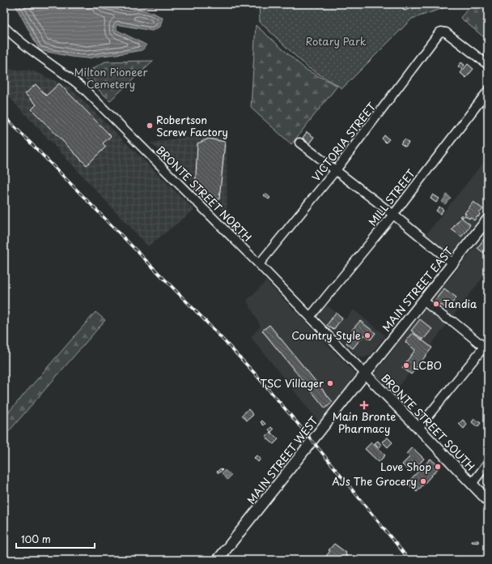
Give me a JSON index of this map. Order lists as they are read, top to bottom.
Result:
{
  "streets": {
    "main road": ["MAIN STREET EAST", "BRONTE STREET SOUTH", "MAIN STREET WEST"],
    "street": ["VICTORIA STREET", "BRONTE STREET NORTH", "MILL STREET"]
  },
  "crossings": [
    ["VICTORIA STREET", "BRONTE STREET NORTH"],
    ["BRONTE STREET NORTH", "MILL STREET"],
    ["BRONTE STREET NORTH", "MAIN STREET EAST"],
    ["BRONTE STREET NORTH", "BRONTE STREET SOUTH"],
    ["BRONTE STREET NORTH", "MAIN STREET WEST"],
    ["MAIN STREET EAST", "BRONTE STREET SOUTH"],
    ["MAIN STREET EAST", "MAIN STREET WEST"],
    ["BRONTE STREET SOUTH", "MAIN STREET WEST"]
  ],
  "parks": ["Rotary Park", "Milton Pioneer Cemetery"],
  "places": {
    "other": [
      "Robertson Screw Factory",
      "Tandia",
      "Country Style",
      "LCBO",
      "TSC Villager",
      "Love Shop",
      "AJs The Grocery"
    ],
    "health": ["Main Bronte Pharmacy"]
  },
  "scale_bar": "100 m"
}
